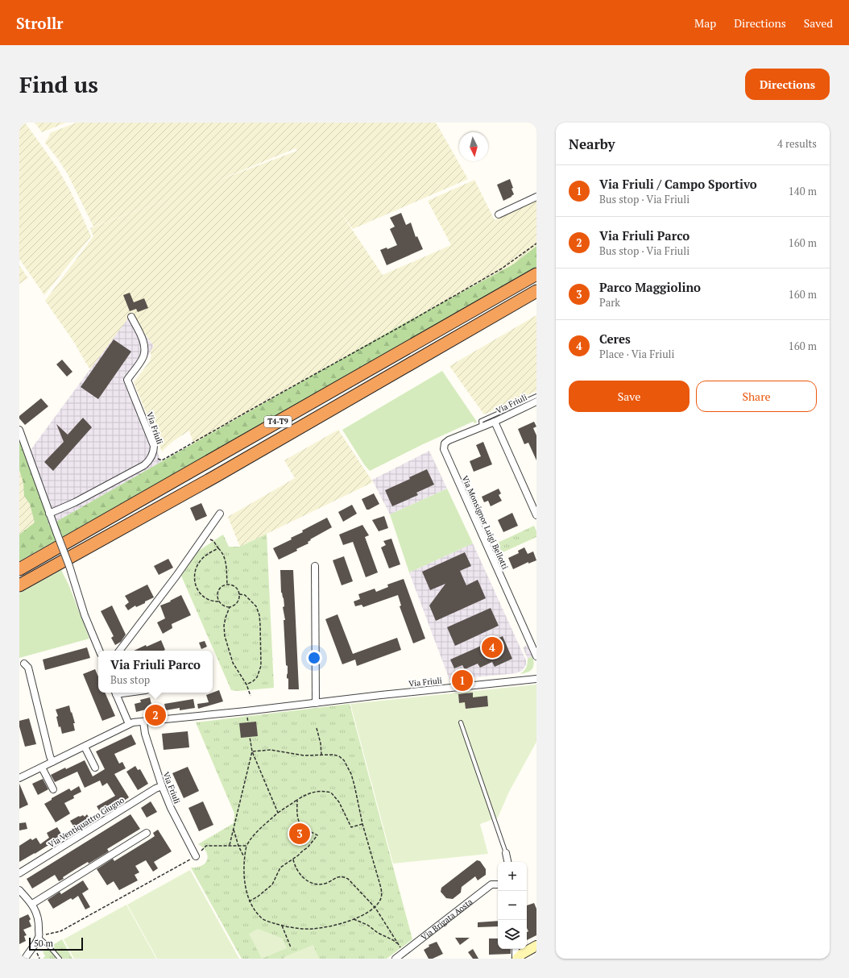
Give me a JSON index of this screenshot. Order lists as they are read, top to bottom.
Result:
{
  "streets": {
    "highway": ["T4-T9"],
    "street": [
      "Via Friuli",
      "Via Monsignor Luigi Bellotti",
      "Via Ventiquattro Giugno",
      "Via Brigata Aosta"
    ]
  },
  "crossings": [
    ["Via Friuli", "Via Monsignor Luigi Bellotti"],
    ["Via Friuli", "Via Ventiquattro Giugno"]
  ],
  "scale_bar": "50 m",
  "north": "bottom",
  "page": {
    "header": "Strollr",
    "nav": ["Map", "Directions", "Saved"],
    "buttons": [
      "Directions",
      ["Save", "Share"]
    ],
    "title": "Find us",
    "heading": ["Nearby", "4 results"],
    "list": [
      {
        "mark": "1",
        "name": "Via Friuli / Campo Sportivo",
        "note": "Bus stop · Via Friuli",
        "value": "140 m"
      },
      {
        "mark": "2",
        "name": "Via Friuli Parco",
        "note": "Bus stop · Via Friuli",
        "value": "160 m"
      },
      {
        "mark": "3",
        "name": "Parco Maggiolino",
        "note": "Park",
        "value": "160 m"
      },
      {
        "mark": "4",
        "name": "Ceres",
        "note": "Place · Via Friuli",
        "value": "160 m"
      }
    ],
    "pins": [
      "4",
      "1",
      "2",
      "3"
    ],
    "popup": ["Via Friuli Parco", "Bus stop"],
    "map_buttons": ["+", "−"],
    "scale": "50 m"
  }
}
